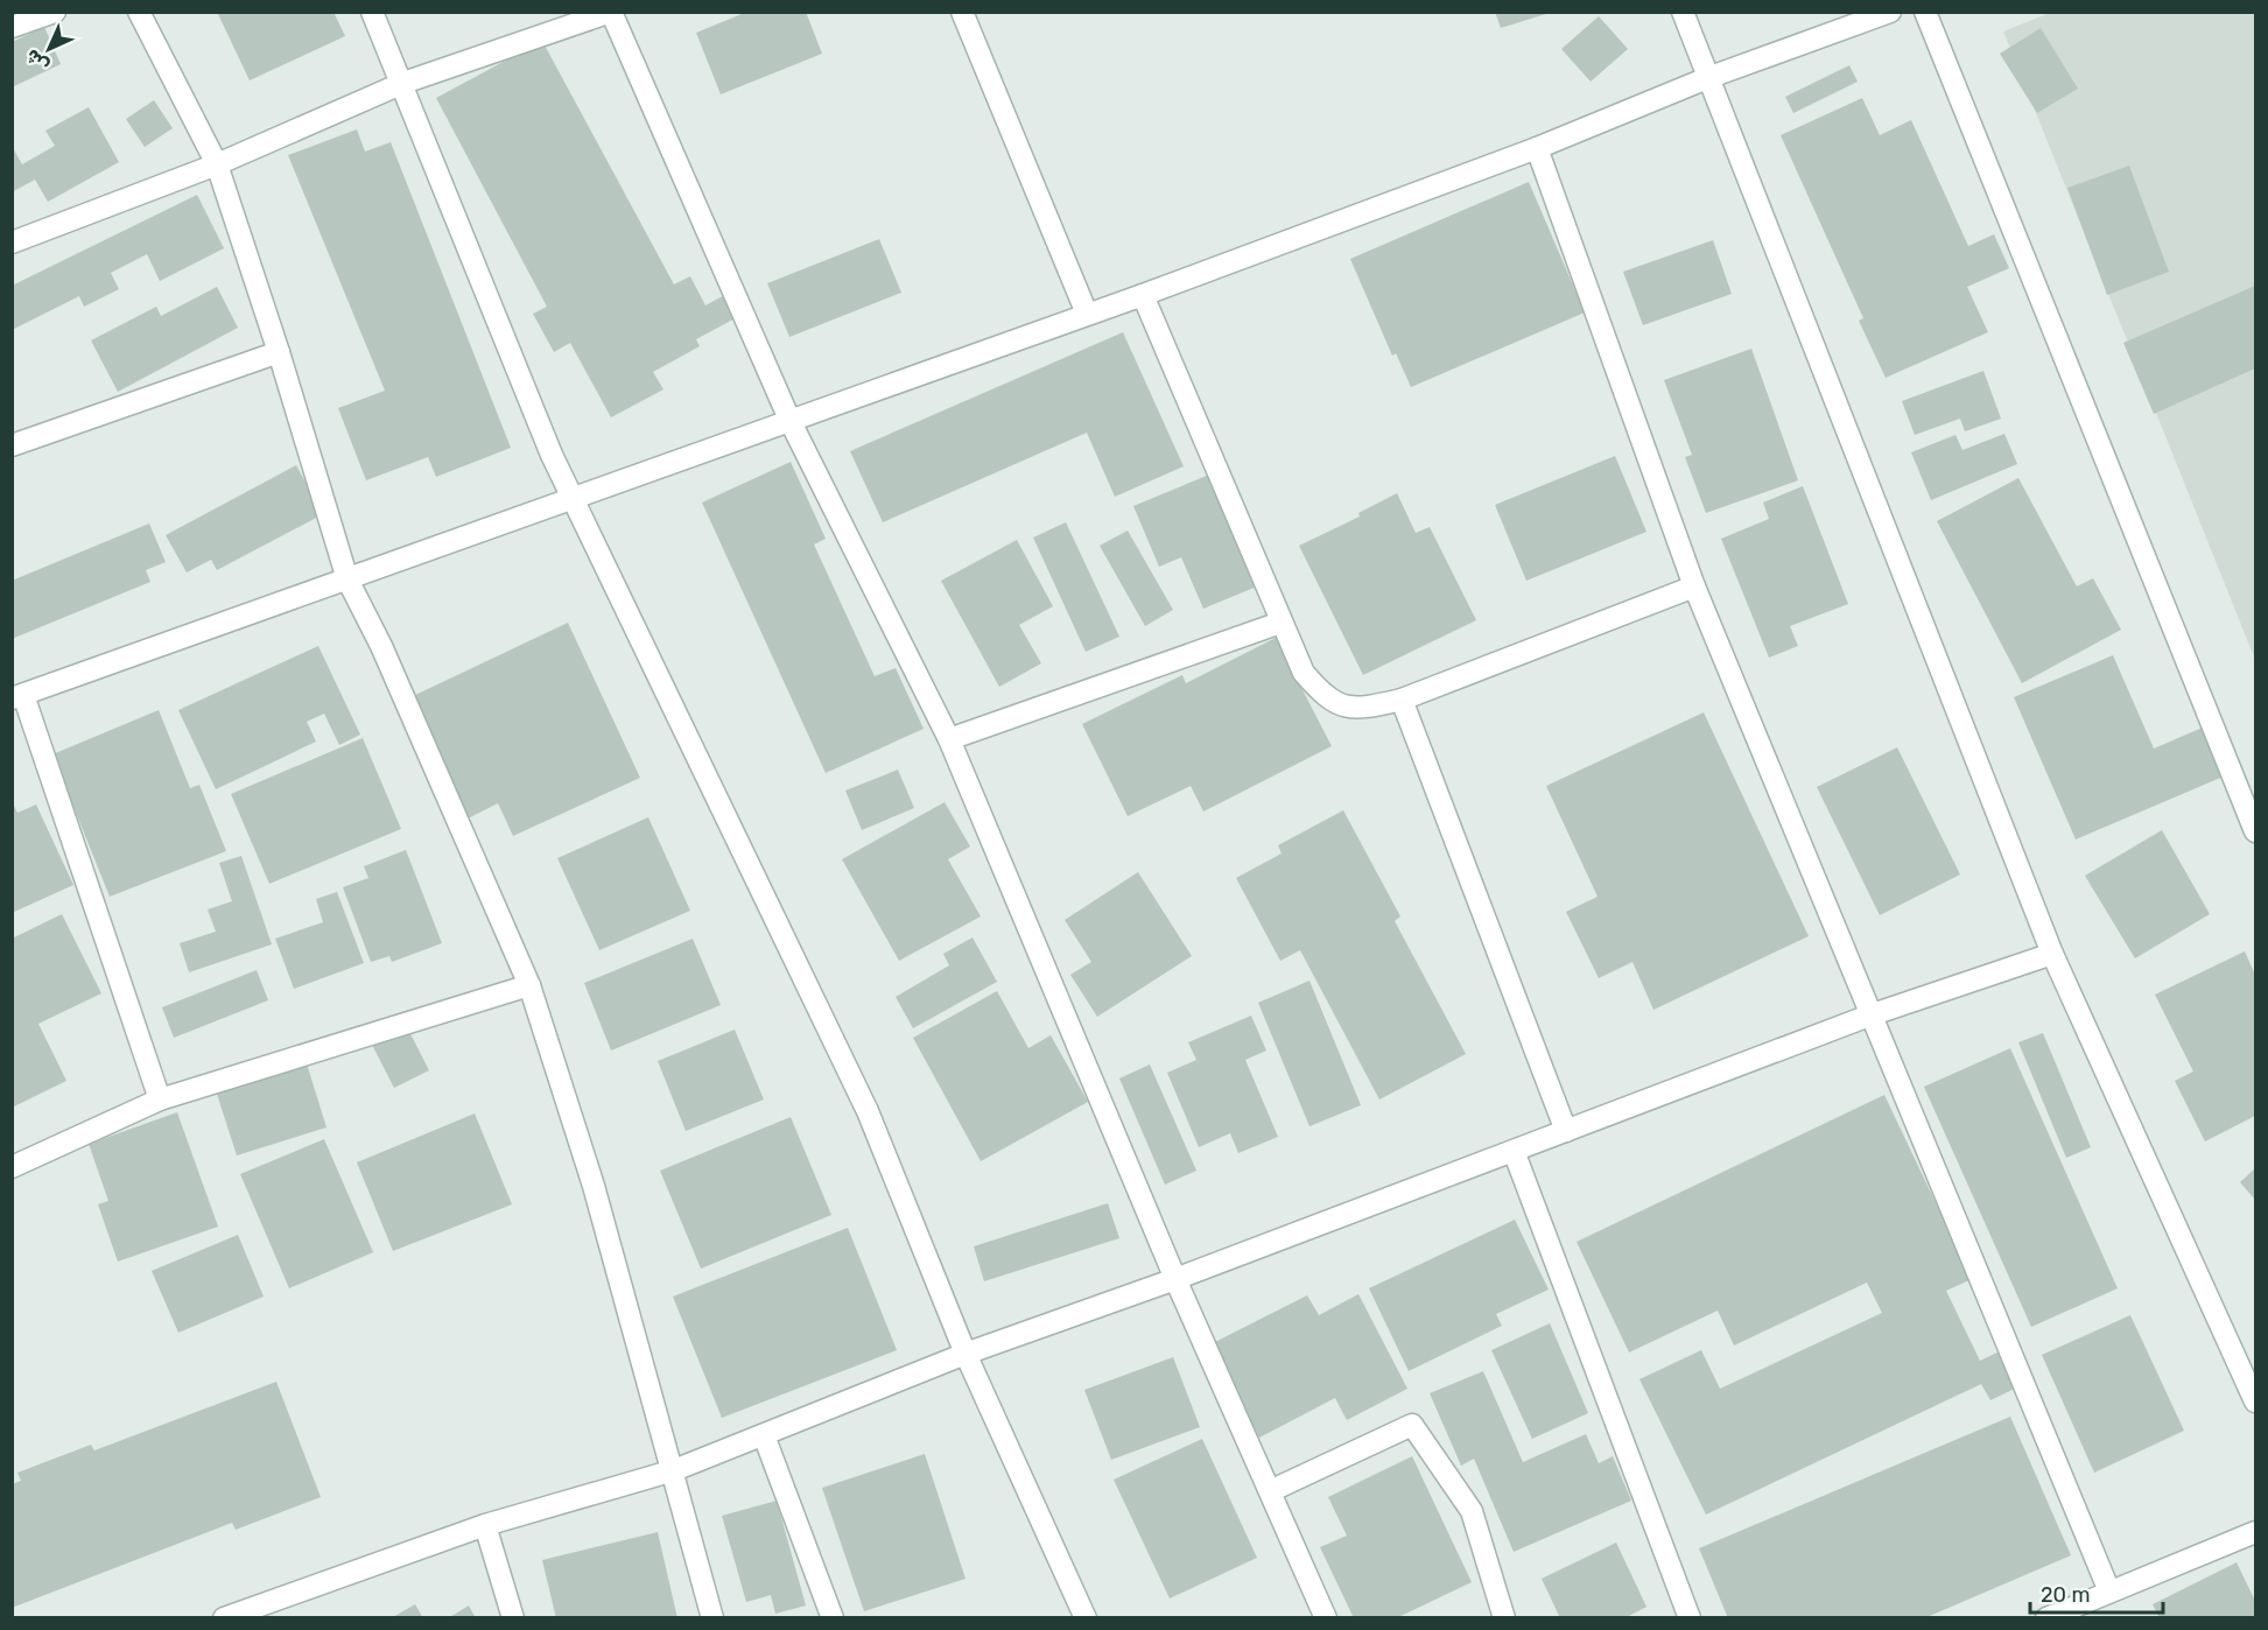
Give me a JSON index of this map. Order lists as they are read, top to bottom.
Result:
{
  "scale_bar": "20 m",
  "north": "bottom left"
}
